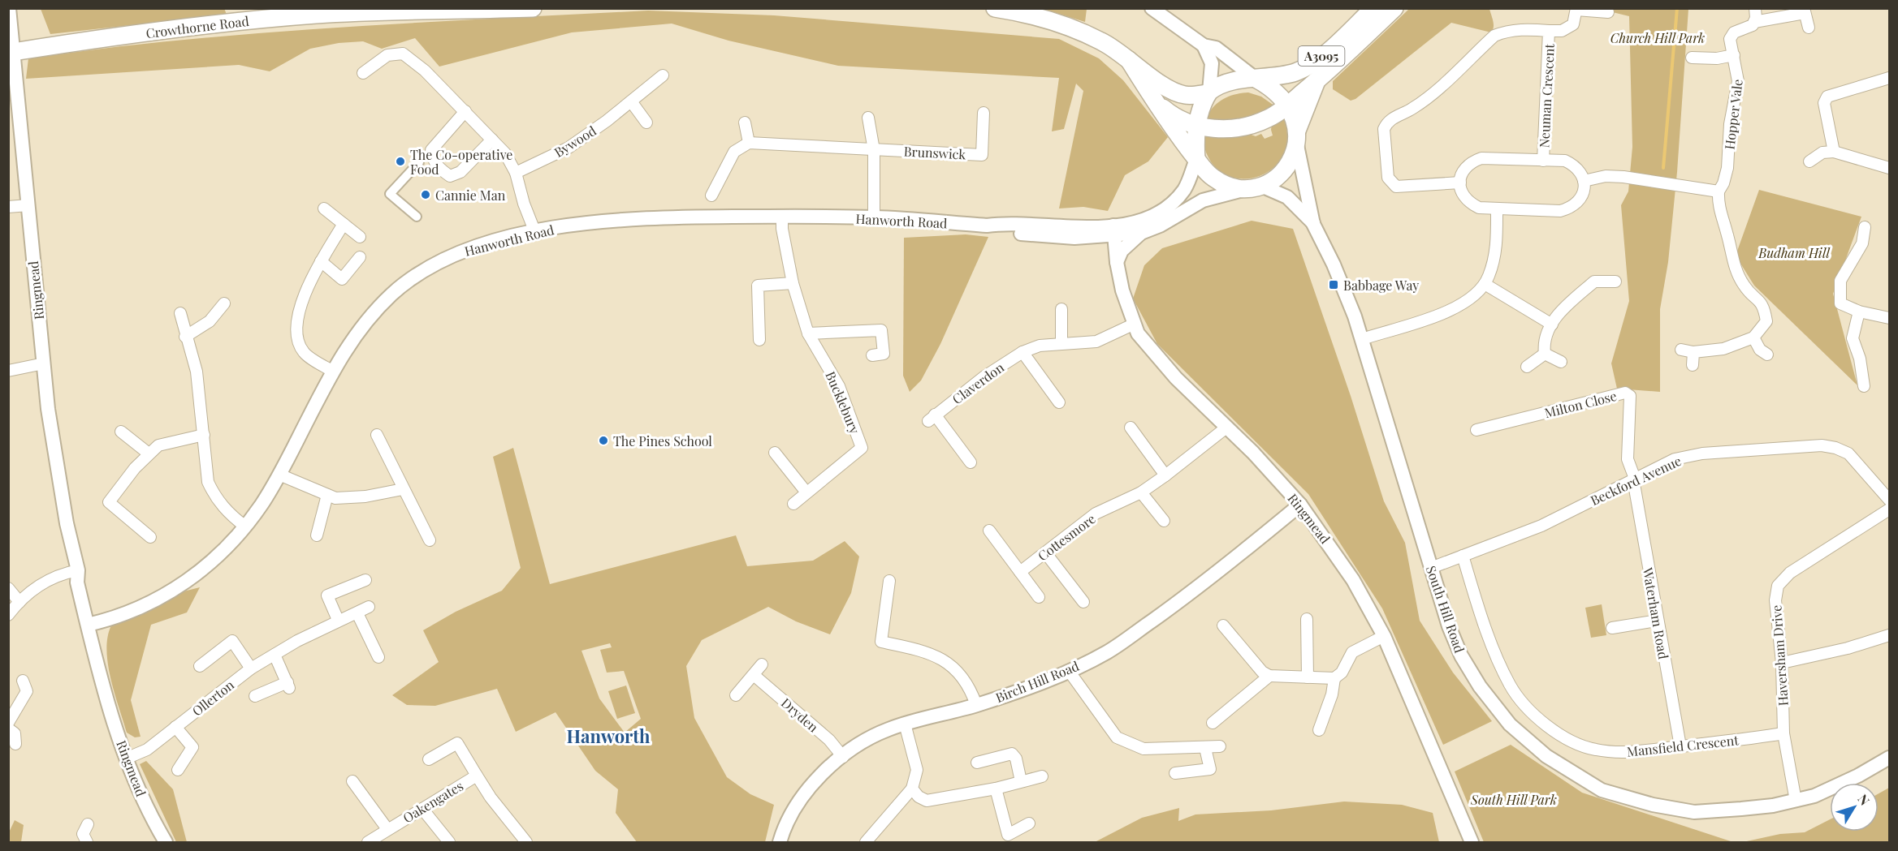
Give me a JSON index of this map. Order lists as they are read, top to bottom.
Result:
{
  "streets": {
    "main road": ["Crowthorne Road", "A3095"],
    "street": [
      "Neuman Crescent",
      "Hopper Vale",
      "Bywood",
      "Brunswick",
      "Hanworth Road",
      "Ringmead",
      "Claverdon",
      "Bucklebury",
      "Milton Close",
      "Beckford Avenue",
      "Cottesmore",
      "South Hill Road",
      "Waterham Road",
      "Haversham Drive",
      "Birch Hill Road",
      "Ollerton",
      "Dryden",
      "Mansfield Crescent",
      "Oakengates"
    ]
  },
  "crossings": [
    ["Crowthorne Road", "Ringmead"],
    ["A3095", "Hanworth Road"],
    ["A3095", "South Hill Road"],
    ["Hanworth Road", "Ringmead"],
    ["Hanworth Road", "Bucklebury"],
    ["Ringmead", "Claverdon"],
    ["Ringmead", "Cottesmore"],
    ["Ringmead", "Birch Hill Road"],
    ["Ringmead", "Ollerton"],
    ["Milton Close", "Beckford Avenue"],
    ["Milton Close", "Waterham Road"],
    ["Beckford Avenue", "South Hill Road"],
    ["Beckford Avenue", "Waterham Road"],
    ["Beckford Avenue", "Mansfield Crescent"],
    ["South Hill Road", "Haversham Drive"],
    ["Waterham Road", "Mansfield Crescent"],
    ["Haversham Drive", "Mansfield Crescent"],
    ["Birch Hill Road", "Dryden"]
  ],
  "districts": ["Hanworth"],
  "parks": ["Church Hill Park", "Budham Hill", "South Hill Park"],
  "places": {
    "other": ["The Co-operative Food", "Cannie Man", "The Pines School"],
    "transit": ["Babbage Way"]
  },
  "north": "top right"
}
